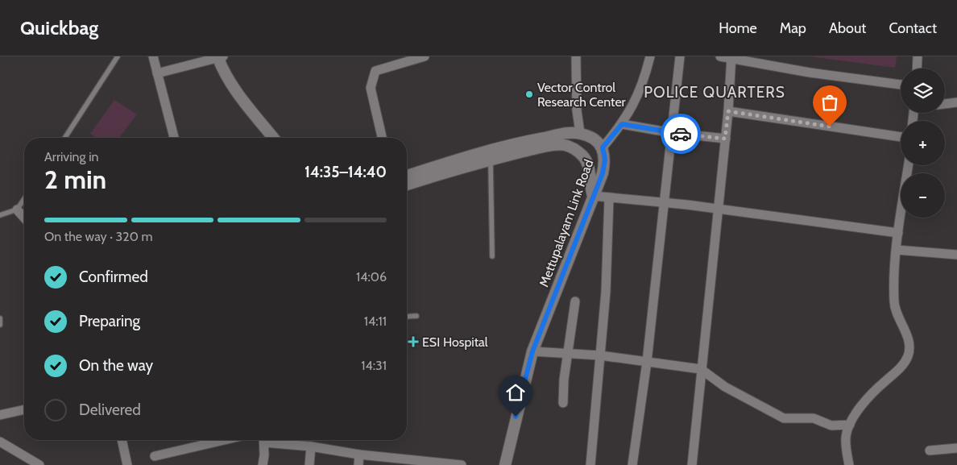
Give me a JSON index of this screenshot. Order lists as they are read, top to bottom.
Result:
{
  "streets": {
    "street": ["Mettupalayam Link Road"]
  },
  "districts": ["POLICE QUARTERS"],
  "places": {
    "other": ["Vector Control Research Center"],
    "health": ["ESI Hospital"]
  },
  "page": {
    "header": "Quickbag",
    "nav": [
      "Home",
      "Map",
      "About",
      "Contact"
    ],
    "map_buttons": ["+", "−"],
    "heading": ["2 min", "Arriving in", "14:35–14:40"],
    "bar": "On the way · 320 m",
    "list": [
      ["Confirmed", "14:06"],
      ["Preparing", "14:11"],
      ["On the way", "14:31"],
      "Delivered"
    ]
  }
}
